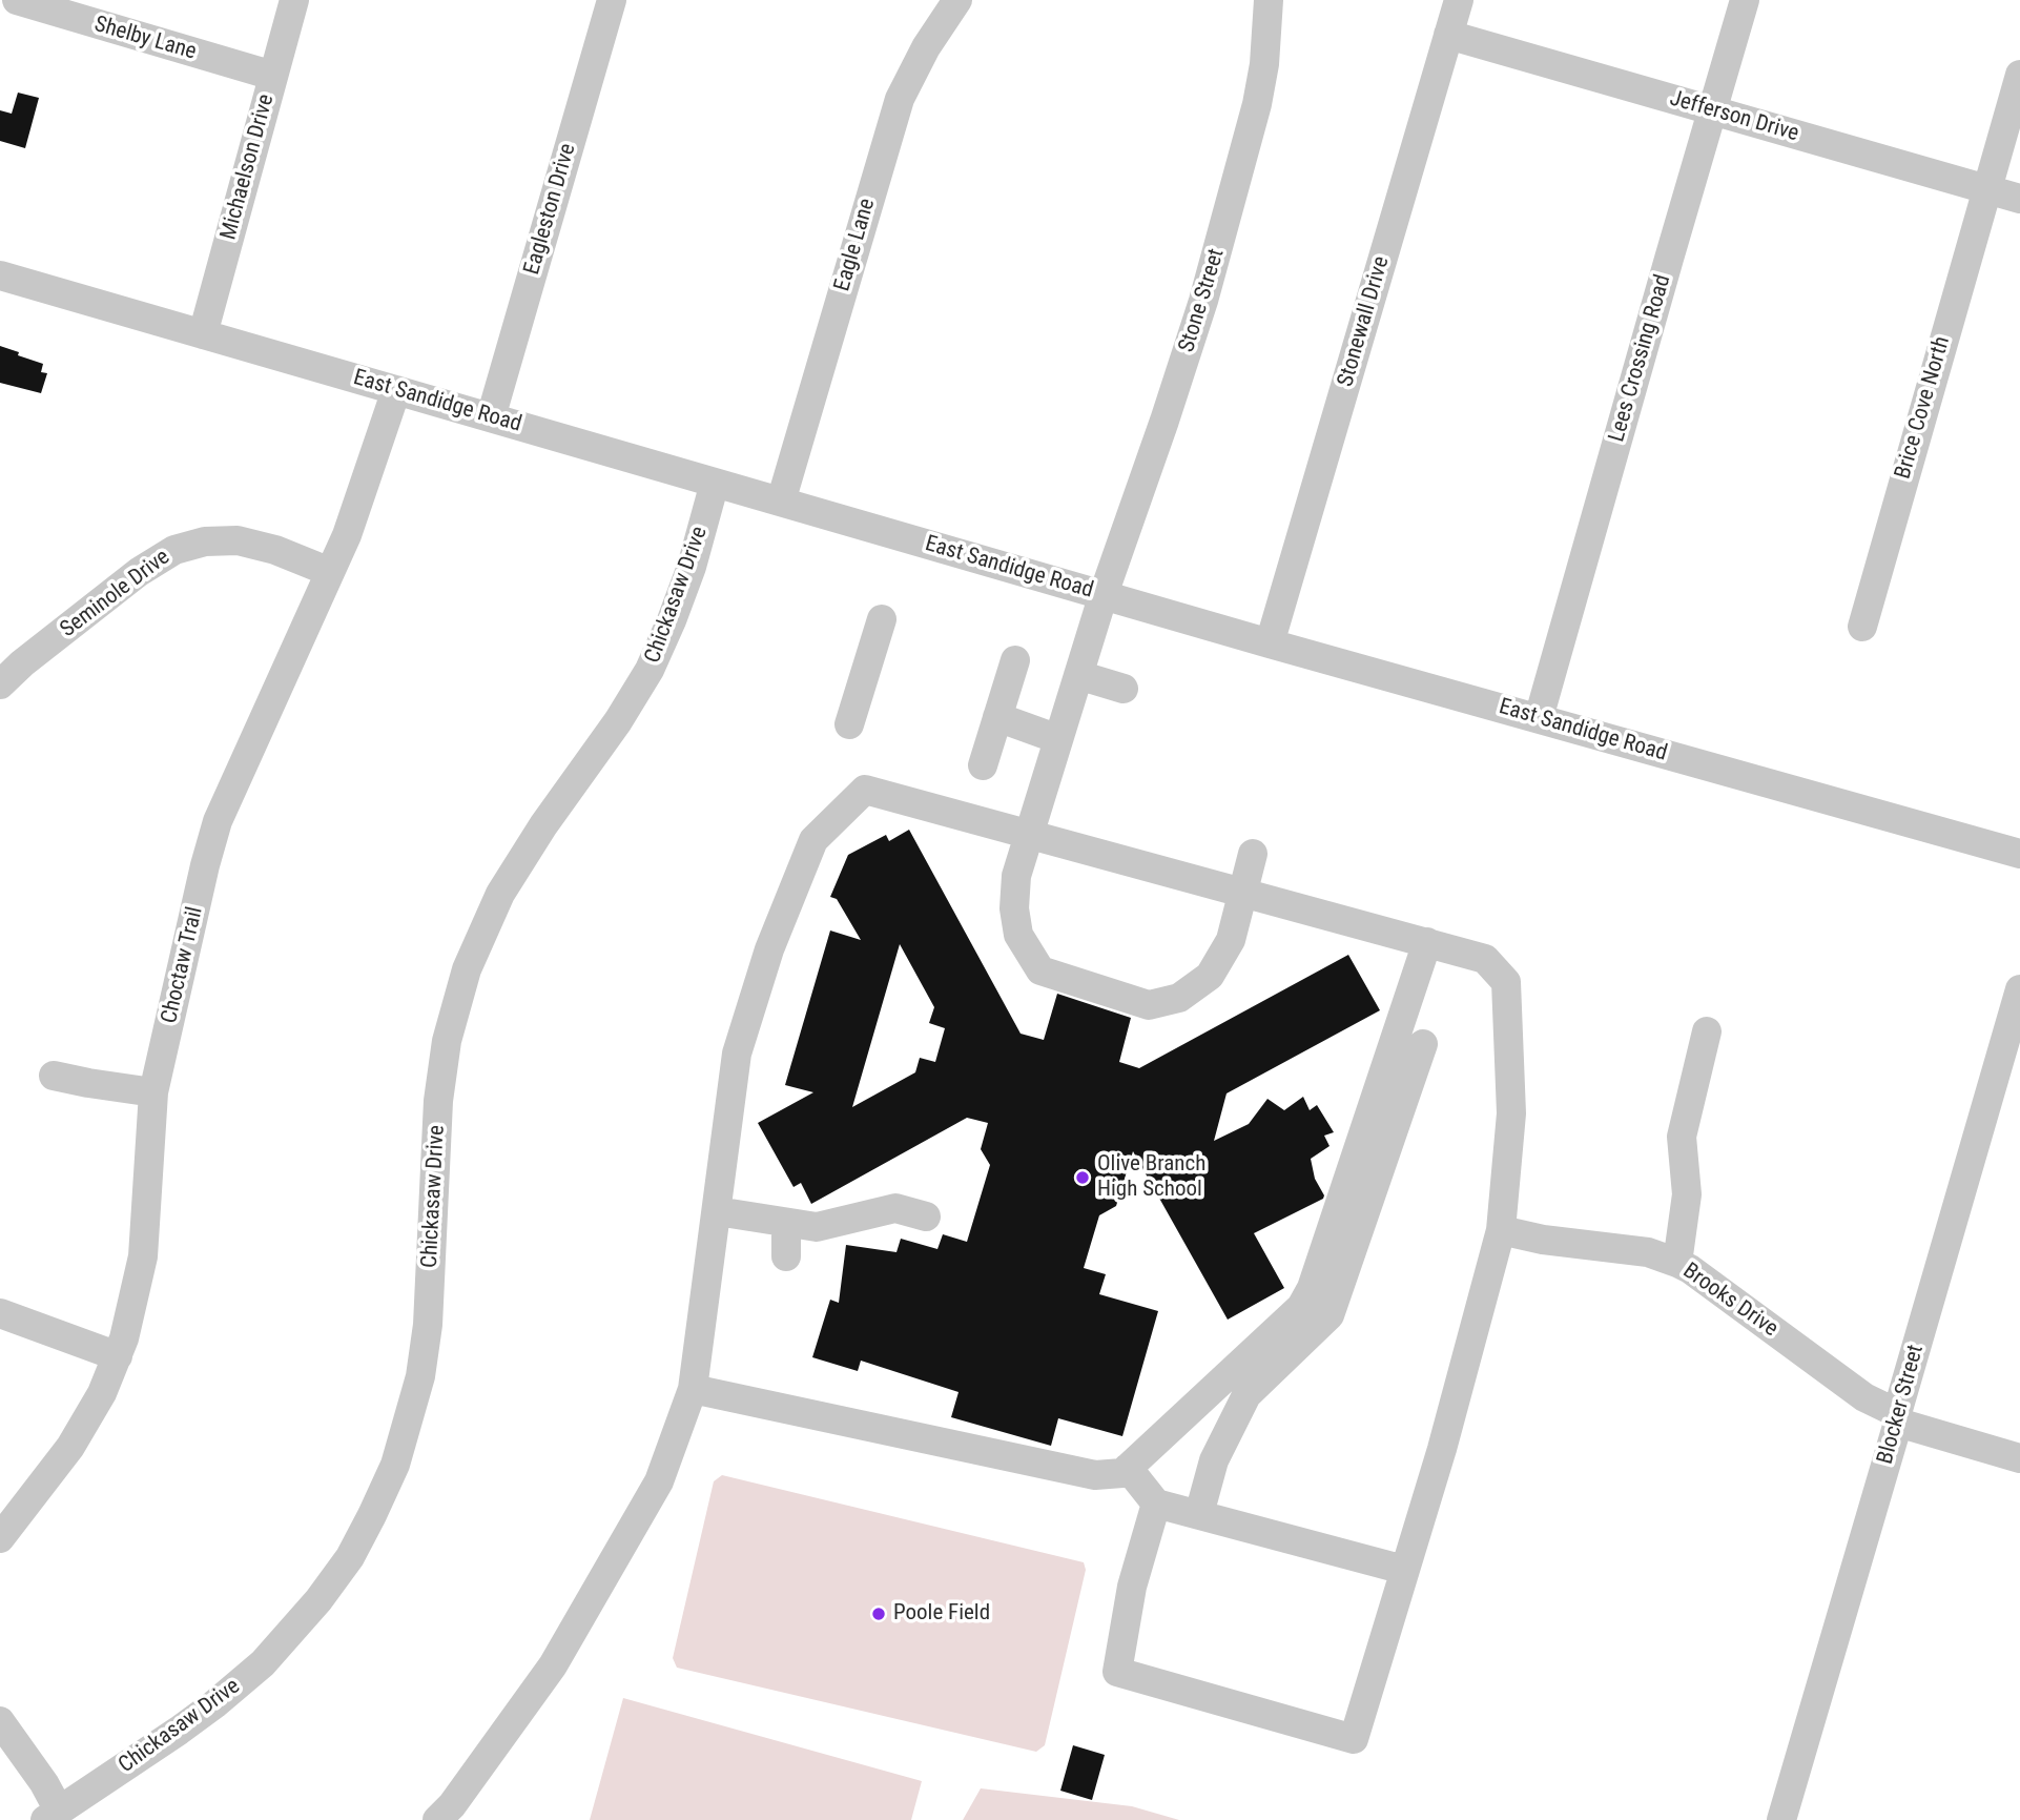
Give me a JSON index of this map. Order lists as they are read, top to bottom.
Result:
{
  "streets": {
    "street": [
      "Shelby Lane",
      "Jefferson Drive",
      "Michaelson Drive",
      "Eagleston Drive",
      "Eagle Lane",
      "Stone Street",
      "Stonewall Drive",
      "Lees Crossing Road",
      "East Sandidge Road",
      "Brice Cove North",
      "Seminole Drive",
      "Chickasaw Drive",
      "Choctaw Trail",
      "Brooks Drive",
      "Blocker Street"
    ]
  },
  "crossings": [
    ["Shelby Lane", "Michaelson Drive"],
    ["Jefferson Drive", "Stonewall Drive"],
    ["Jefferson Drive", "Lees Crossing Road"],
    ["Jefferson Drive", "Brice Cove North"],
    ["Michaelson Drive", "East Sandidge Road"],
    ["Eagleston Drive", "East Sandidge Road"],
    ["Eagle Lane", "East Sandidge Road"],
    ["Stone Street", "East Sandidge Road"],
    ["Stonewall Drive", "East Sandidge Road"],
    ["Lees Crossing Road", "East Sandidge Road"],
    ["East Sandidge Road", "Chickasaw Drive"],
    ["East Sandidge Road", "Choctaw Trail"],
    ["Seminole Drive", "Choctaw Trail"],
    ["Brooks Drive", "Blocker Street"]
  ],
  "places": ["Olive Branch High School", "Poole Field"]
}
